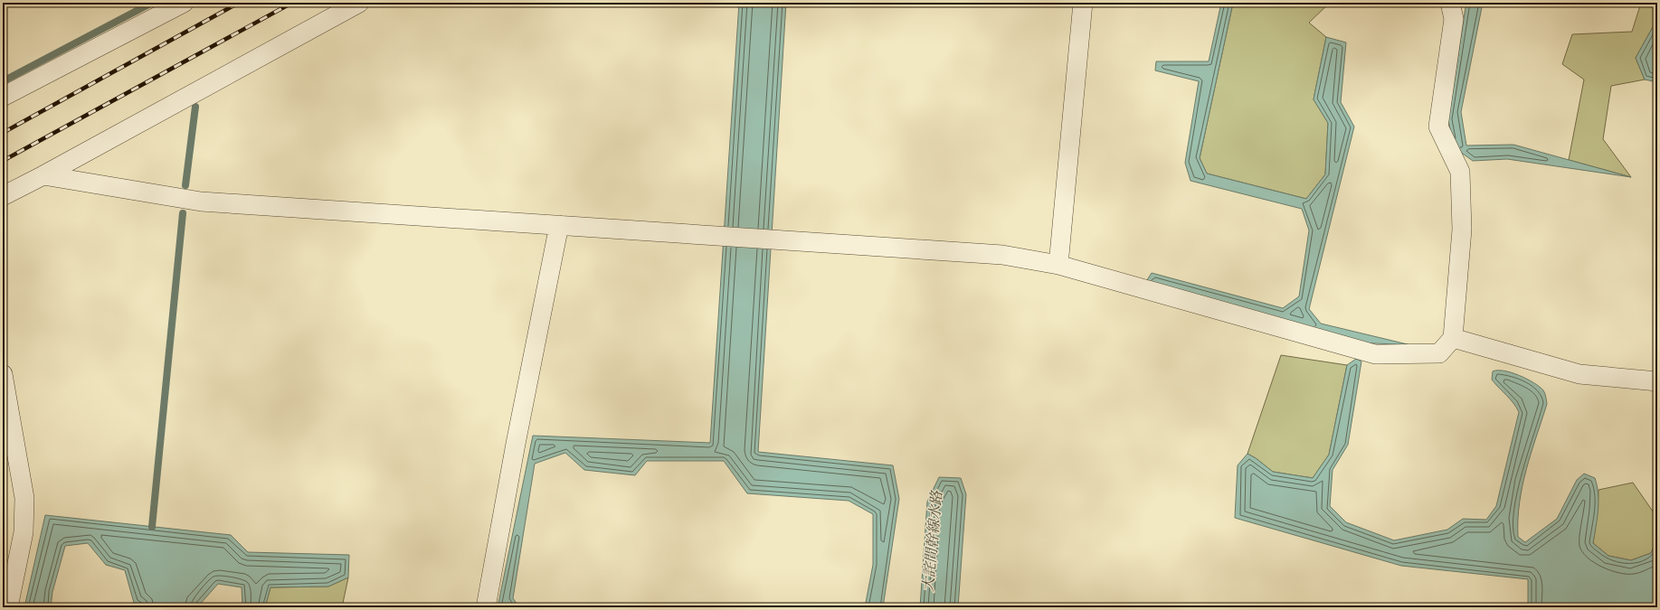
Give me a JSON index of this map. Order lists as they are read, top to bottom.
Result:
{
  "water": ["大詫間幹線水路"]
}
